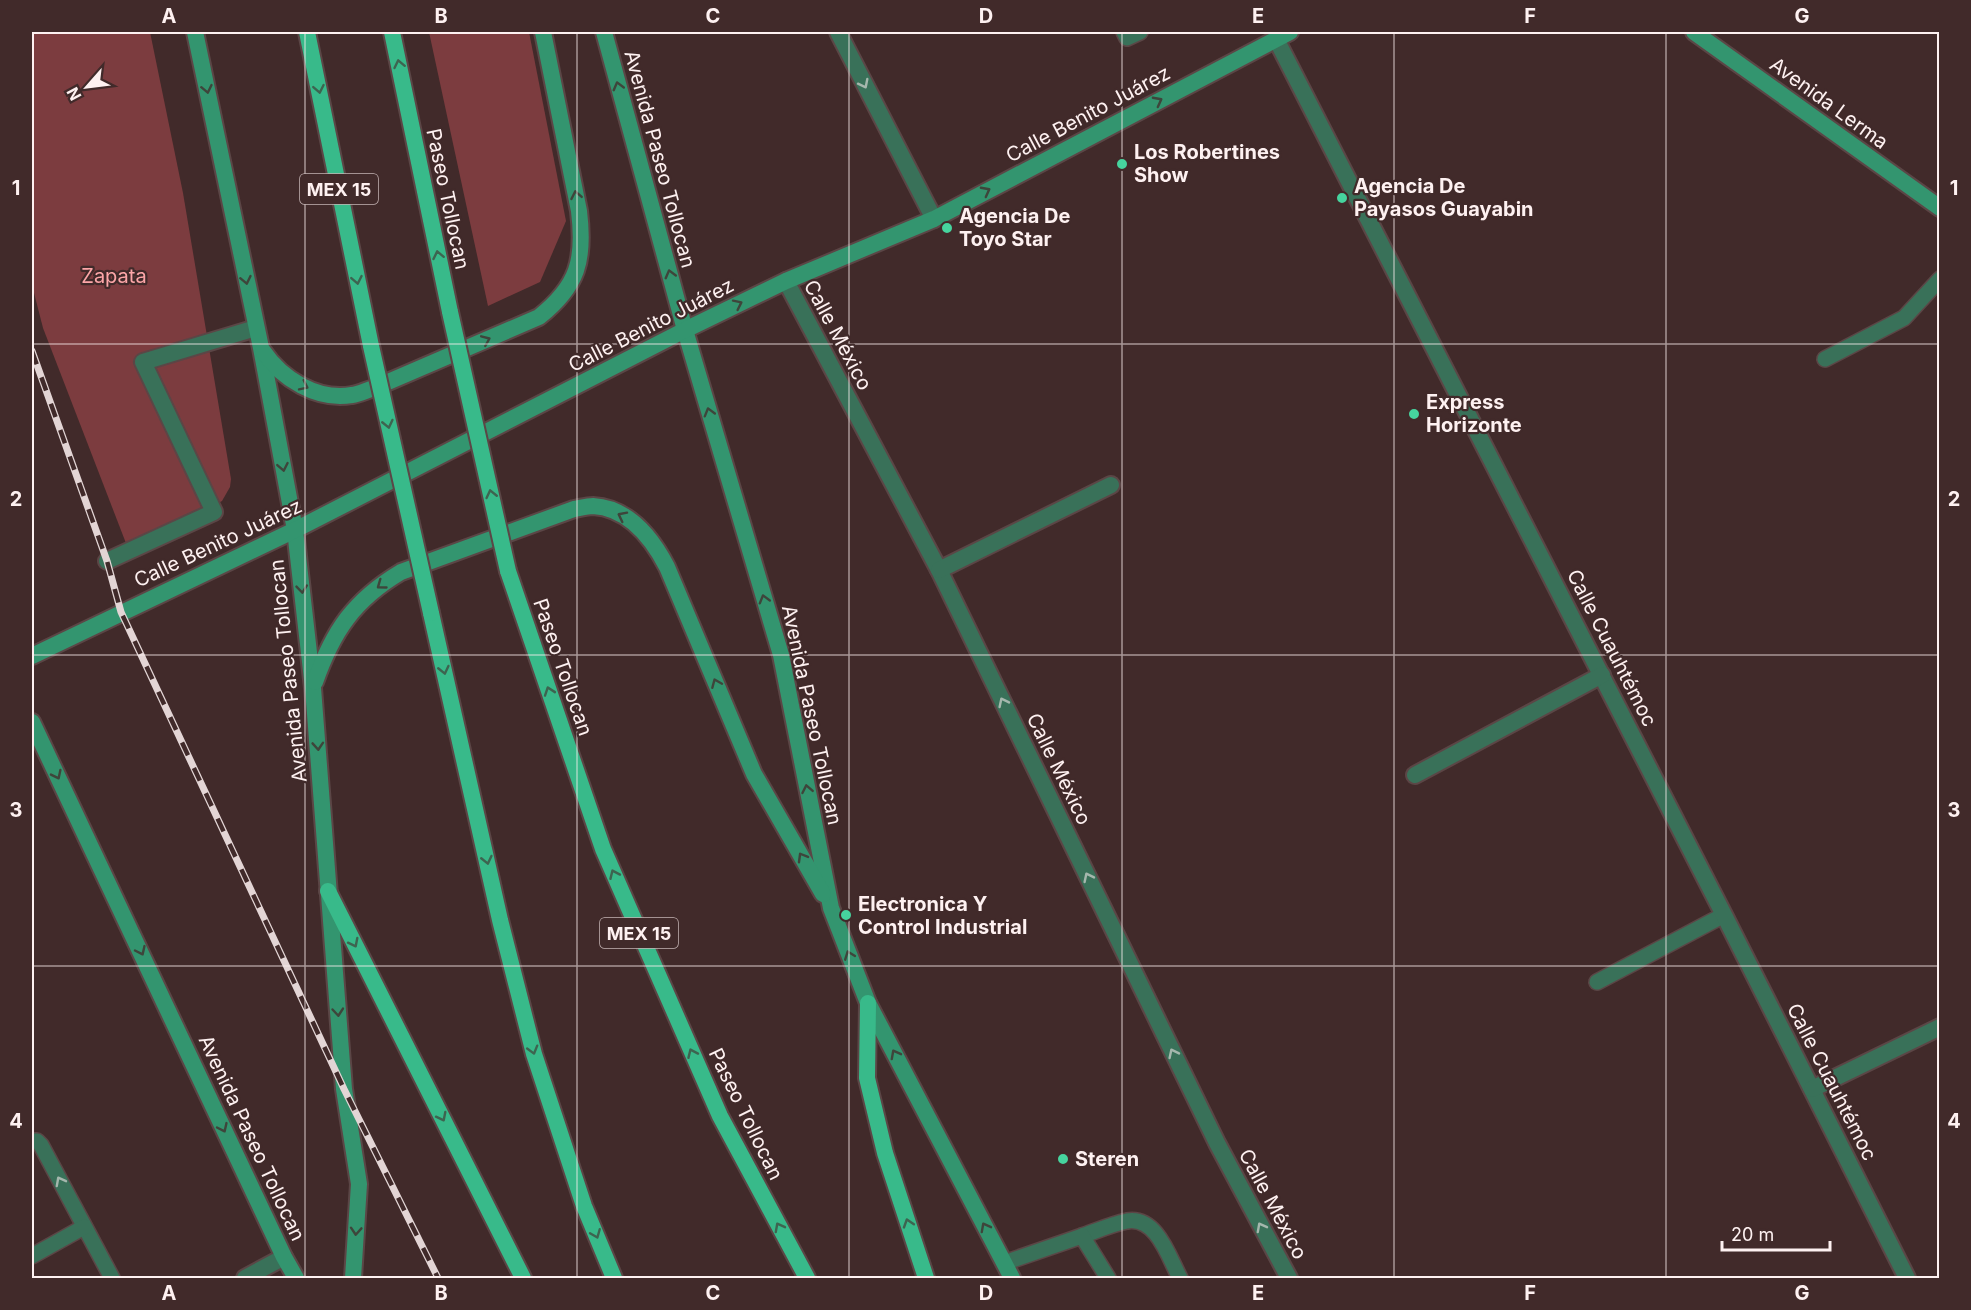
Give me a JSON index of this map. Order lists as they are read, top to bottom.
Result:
{
  "streets": {
    "highway": ["MEX 15", "Paseo Tollocan"],
    "main road": ["Avenida Lerma", "Calle Benito Juárez", "Avenida Paseo Tollocan"],
    "street": ["Calle México", "Calle Cuauhtémoc"]
  },
  "crossings": [
    ["Calle Benito Juárez", "Avenida Paseo Tollocan"],
    ["Calle Benito Juárez", "Calle México"],
    ["Calle Benito Juárez", "Calle Cuauhtémoc"]
  ],
  "one_way": ["Calle Benito Juárez", "Calle México"],
  "parks": ["Zapata"],
  "places": [
    "Los Robertines Show",
    "Agencia De Payasos Guayabin",
    "Agencia De Toyo Star",
    "Express Horizonte",
    "Electronica Y Control Industrial",
    "Steren"
  ],
  "scale_bar": "20 m",
  "north": "bottom left",
  "grid": {
    "columns": [
      "A",
      "B",
      "C",
      "D",
      "E",
      "F",
      "G"
    ],
    "rows": [
      "1",
      "2",
      "3",
      "4"
    ]
  }
}
